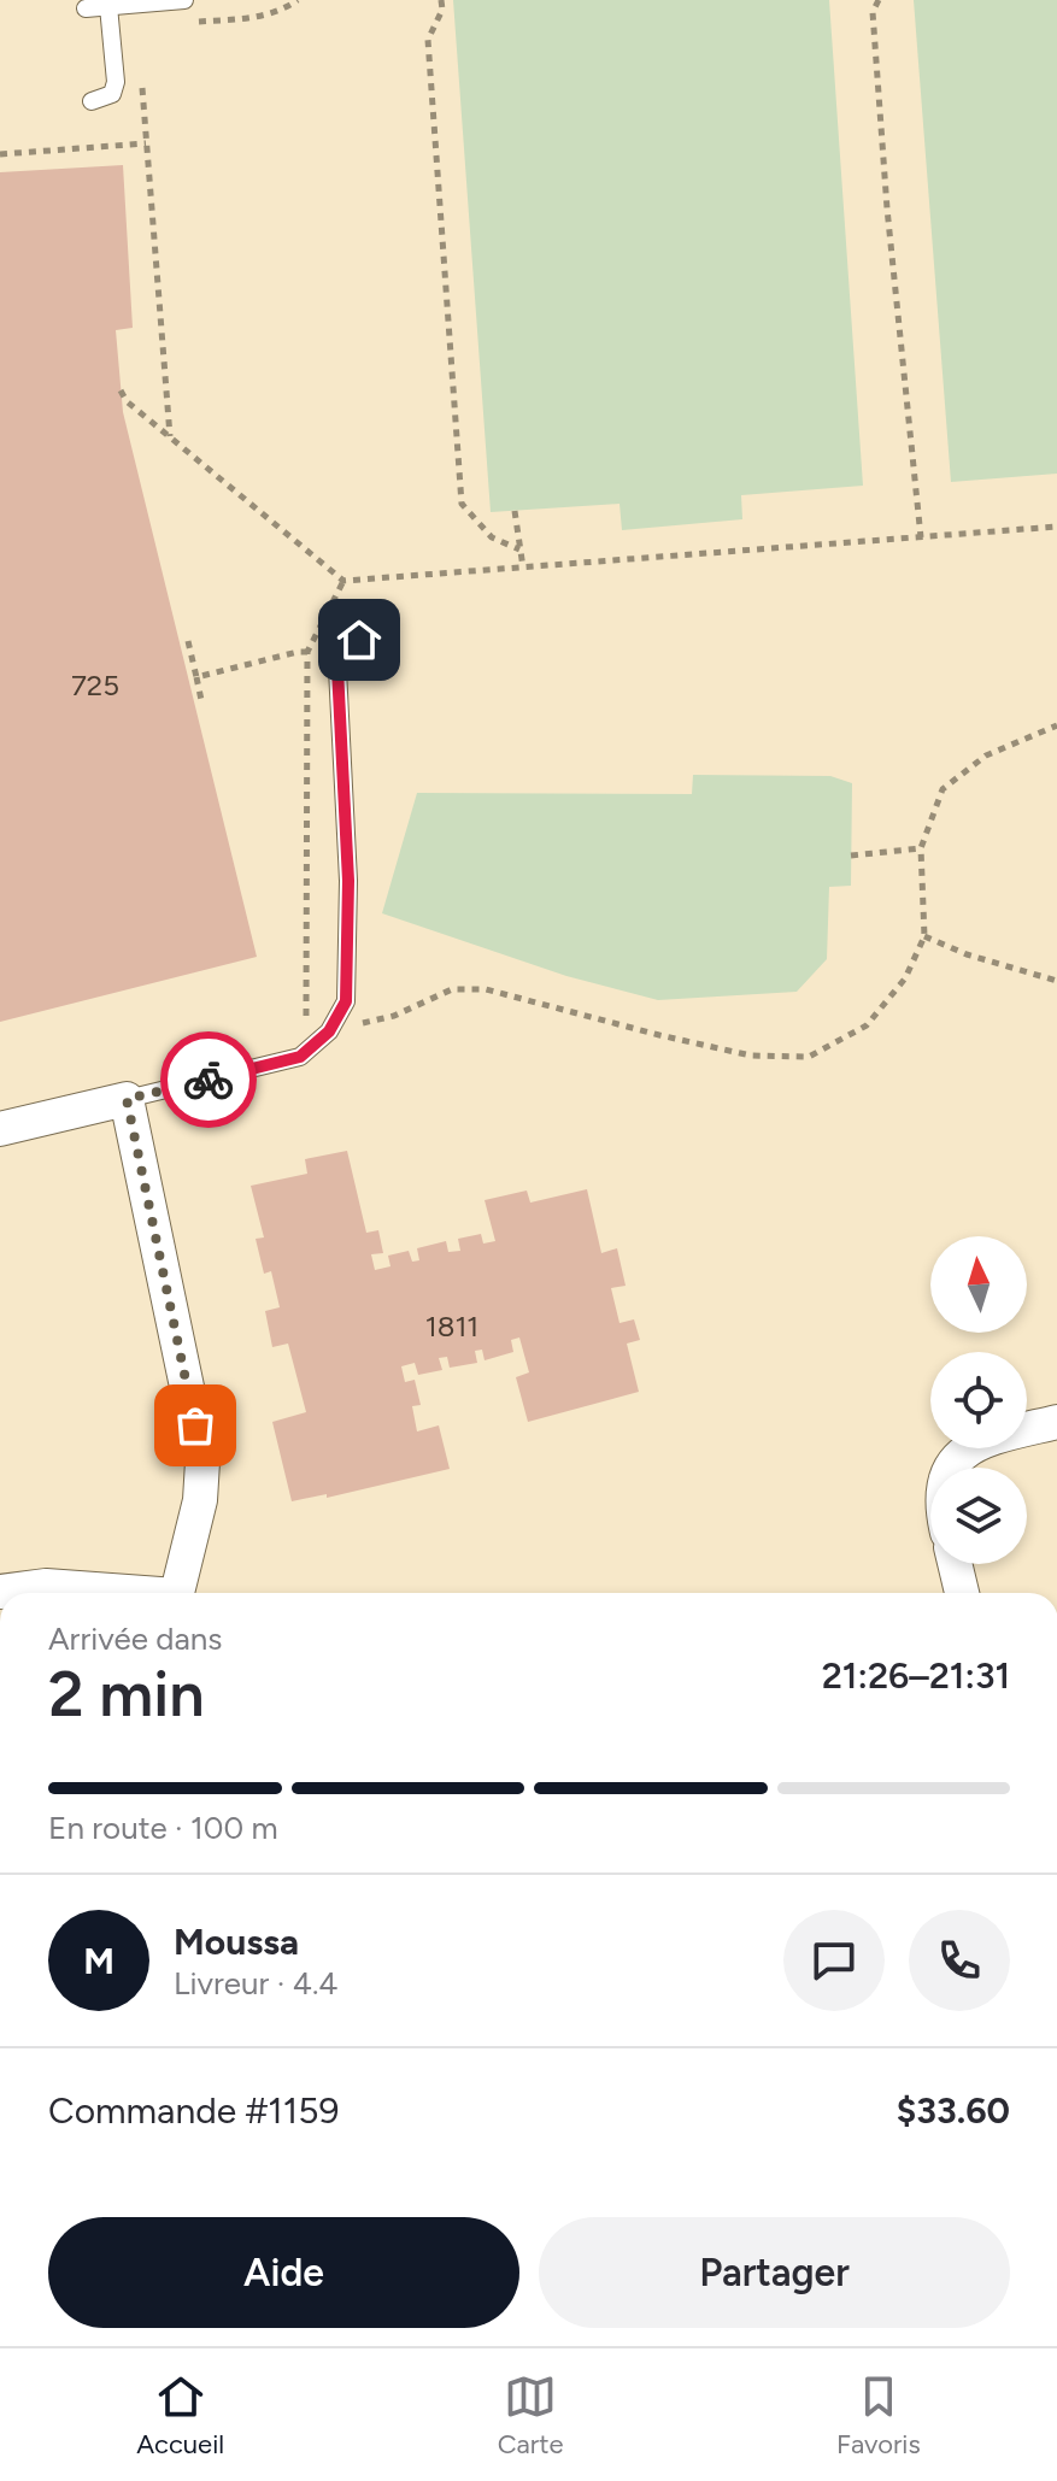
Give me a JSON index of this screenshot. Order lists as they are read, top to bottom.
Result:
{
  "house_numbers": ["725", "1811"],
  "north": "top",
  "page": {
    "heading": ["2 min", "Arrivée dans", "21:26–21:31"],
    "panel": [
      "Moussa",
      "Livreur · 4.4",
      "Commande #1159",
      "$33.60"
    ],
    "bar": "En route · 100 m",
    "round": "M",
    "buttons": ["Aide", "Partager"],
    "tabs": ["Accueil", "Carte", "Favoris"]
  }
}
